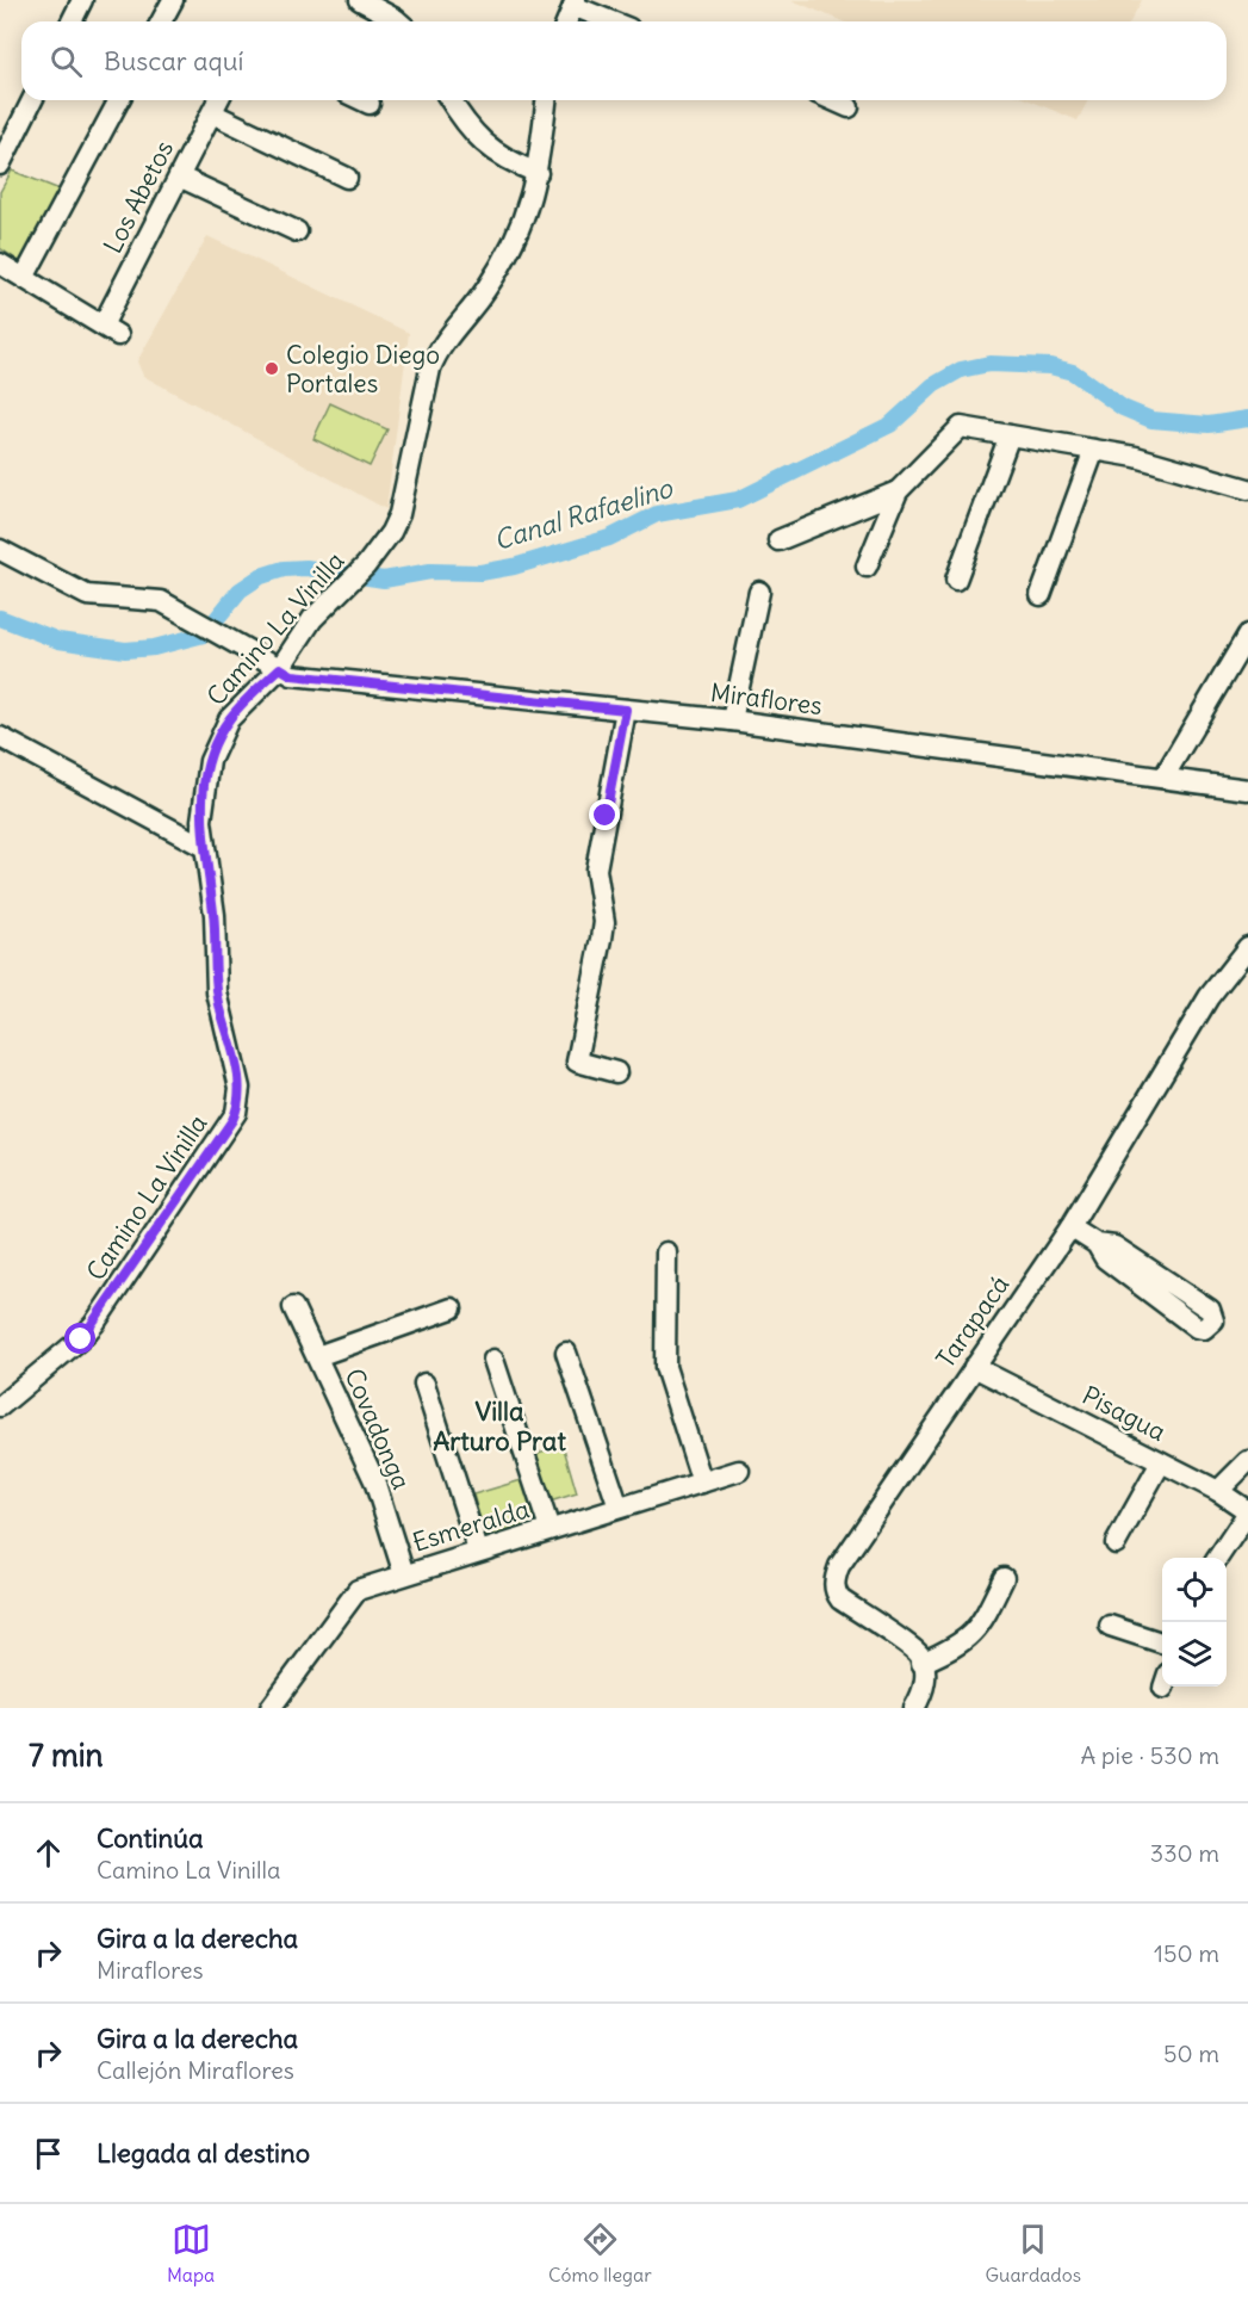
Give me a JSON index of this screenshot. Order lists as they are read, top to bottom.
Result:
{
  "streets": {
    "street": [
      "Los Abetos",
      "Camino La Vinilla",
      "Miraflores",
      "Tarapacá",
      "Pisagua",
      "Covadonga",
      "Esmeralda"
    ]
  },
  "crossings": [
    ["Camino La Vinilla", "Miraflores"],
    ["Tarapacá", "Pisagua"],
    ["Covadonga", "Esmeralda"]
  ],
  "districts": ["Villa Arturo Prat"],
  "water": ["Canal Rafaelino"],
  "places": ["Colegio Diego Portales"],
  "page": {
    "search": "Buscar aquí",
    "heading": ["7 min", "A pie · 530 m"],
    "list": [
      ["Continúa", "Camino La Vinilla", "330 m"],
      ["Gira a la derecha", "Miraflores", "150 m"],
      ["Gira a la derecha", "Callejón Miraflores", "50 m"],
      "Llegada al destino"
    ],
    "nav": ["Mapa", "Cómo llegar", "Guardados"]
  }
}
